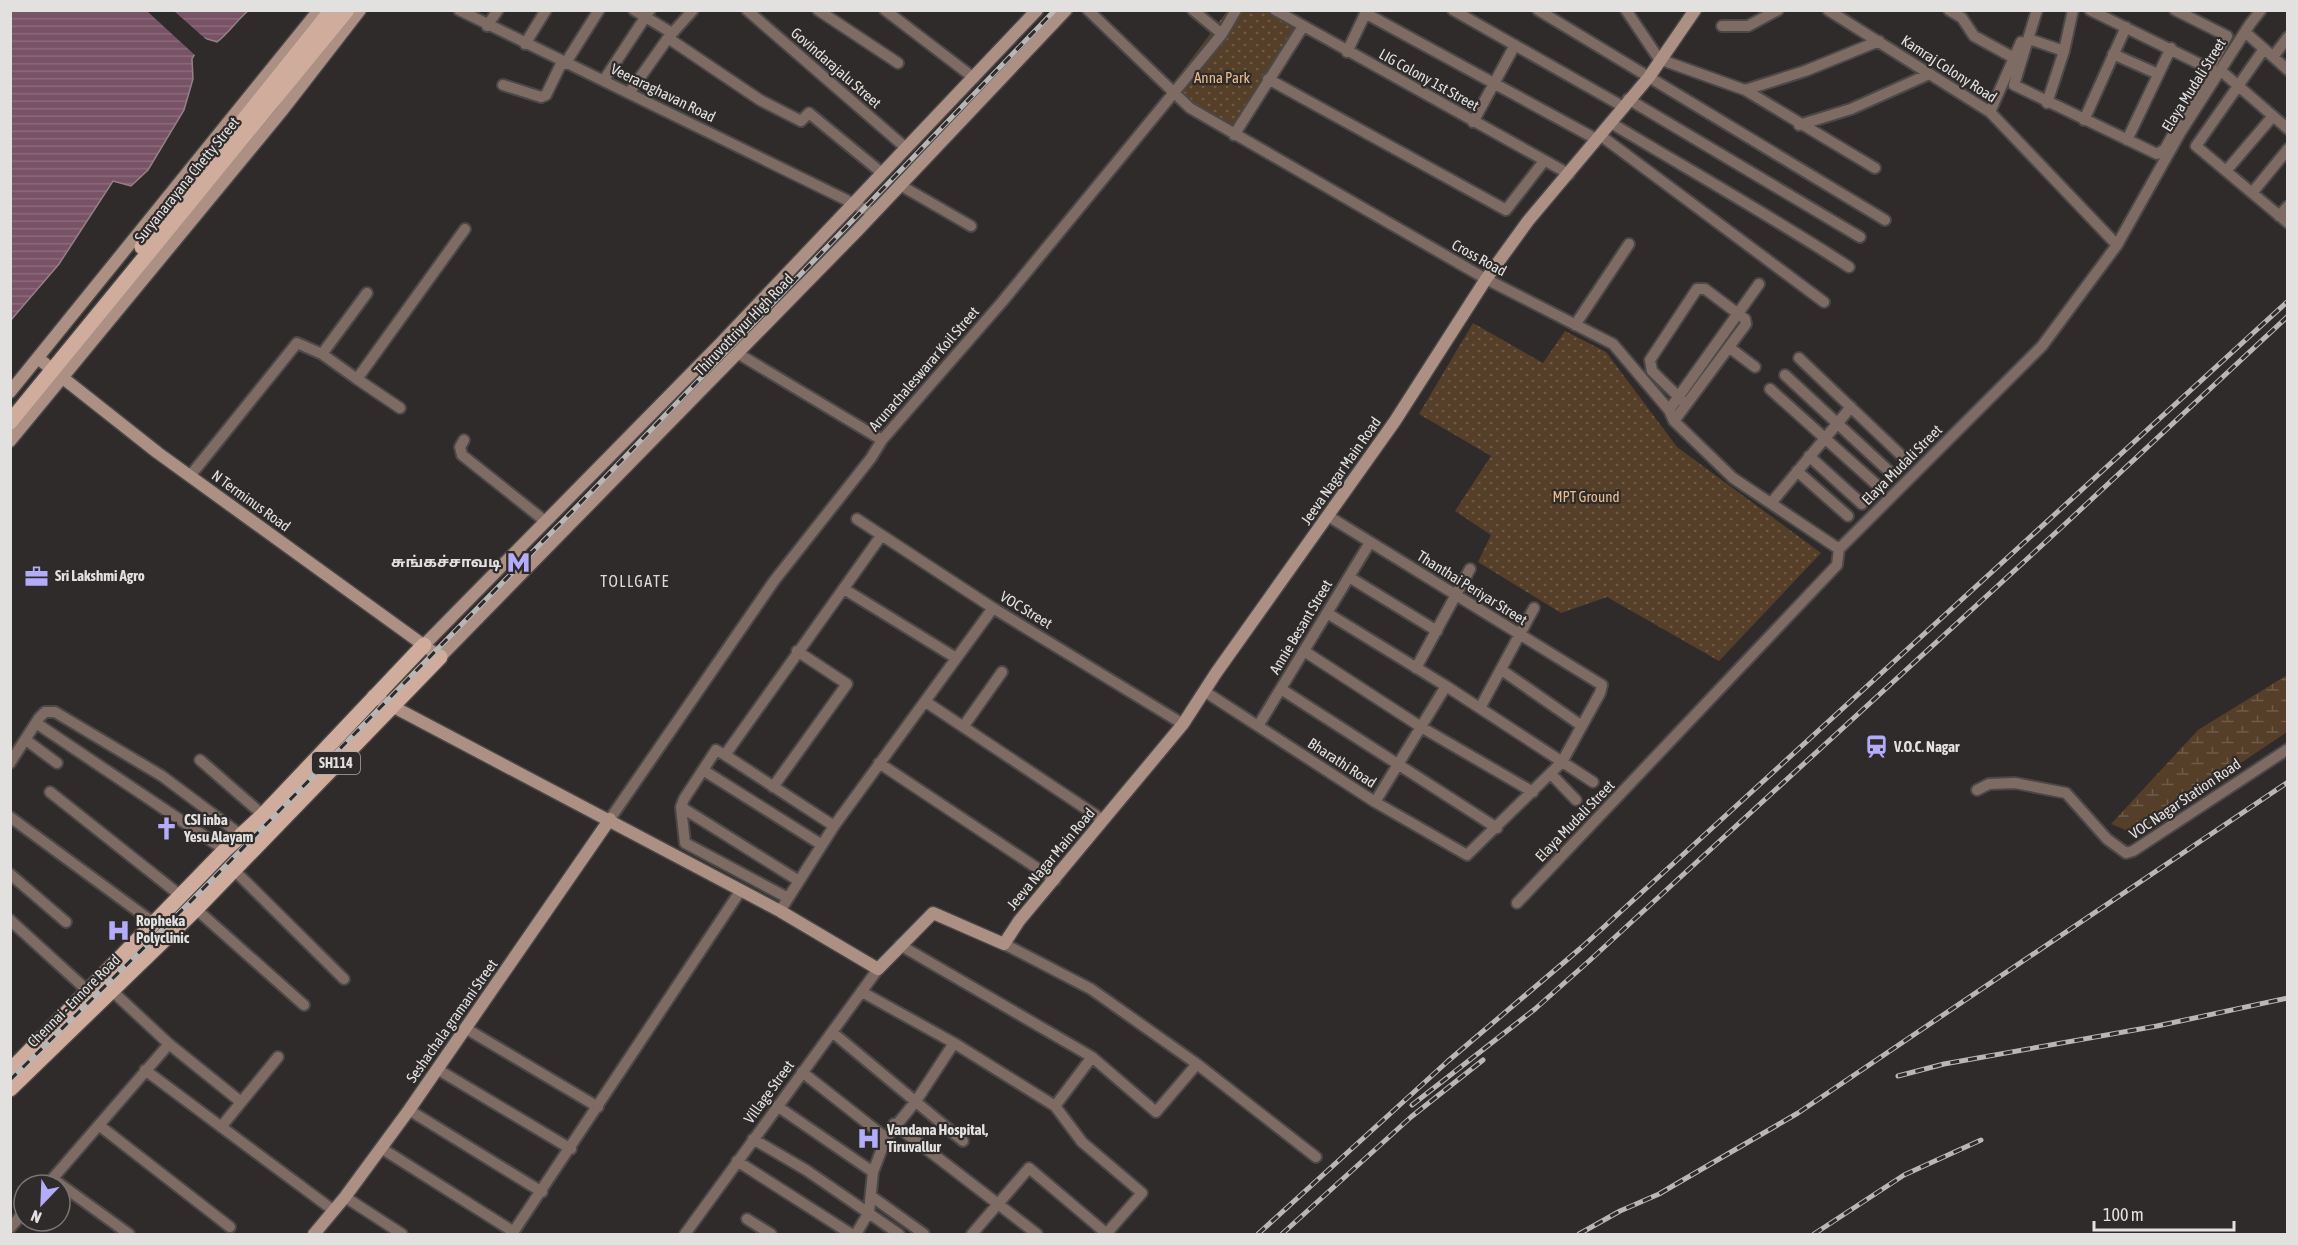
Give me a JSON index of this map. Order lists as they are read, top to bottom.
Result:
{
  "streets": {
    "main road": ["Suryanarayana Chetty Street", "SH114", "Chennai - Ennore Road"],
    "street": [
      "Govindarajalu Street",
      "Kamraj Colony Road",
      "LIG Colony 1st Street",
      "Elaya Mudali Street",
      "Veeraraghavan Road",
      "Cross Road",
      "Thiruvottriyur High Road",
      "Arunachaleswarar Koil Street",
      "Jeeva Nagar Main Road",
      "N Terminus Road",
      "Thanthai Periyar Street",
      "VOC Street",
      "Annie Besant Street",
      "Bharathi Road",
      "VOC Nagar Station Road",
      "Seshachala gramani Street",
      "Village Street"
    ]
  },
  "crossings": [
    ["Govindarajalu Street", "Thiruvottriyur High Road"],
    ["Kamraj Colony Road", "Elaya Mudali Street"],
    ["LIG Colony 1st Street", "Jeeva Nagar Main Road"],
    ["Elaya Mudali Street", "Cross Road"],
    ["Veeraraghavan Road", "Thiruvottriyur High Road"],
    ["Suryanarayana Chetty Street", "N Terminus Road"],
    ["Cross Road", "Arunachaleswarar Koil Street"],
    ["Cross Road", "Jeeva Nagar Main Road"],
    ["Thiruvottriyur High Road", "N Terminus Road"],
    ["Thiruvottriyur High Road", "Chennai - Ennore Road"],
    ["Arunachaleswarar Koil Street", "Seshachala gramani Street"],
    ["Jeeva Nagar Main Road", "Thanthai Periyar Street"],
    ["Jeeva Nagar Main Road", "VOC Street"],
    ["Jeeva Nagar Main Road", "Bharathi Road"],
    ["N Terminus Road", "Chennai - Ennore Road"],
    ["Thanthai Periyar Street", "Annie Besant Street"],
    ["Annie Besant Street", "Bharathi Road"]
  ],
  "districts": ["TOLLGATE"],
  "parks": ["Anna Park", "MPT Ground"],
  "places": {
    "metro station": ["சுங்கச்சாவடி"],
    "office": ["Sri Lakshmi Agro"],
    "station": ["V.O.C. Nagar"],
    "church": ["CSI inba Yesu Alayam"],
    "hospital": ["Ropheka Polyclinic", "Vandana Hospital, Tiruvallur"]
  },
  "scale_bar": "100 m",
  "north": "bottom left"
}
